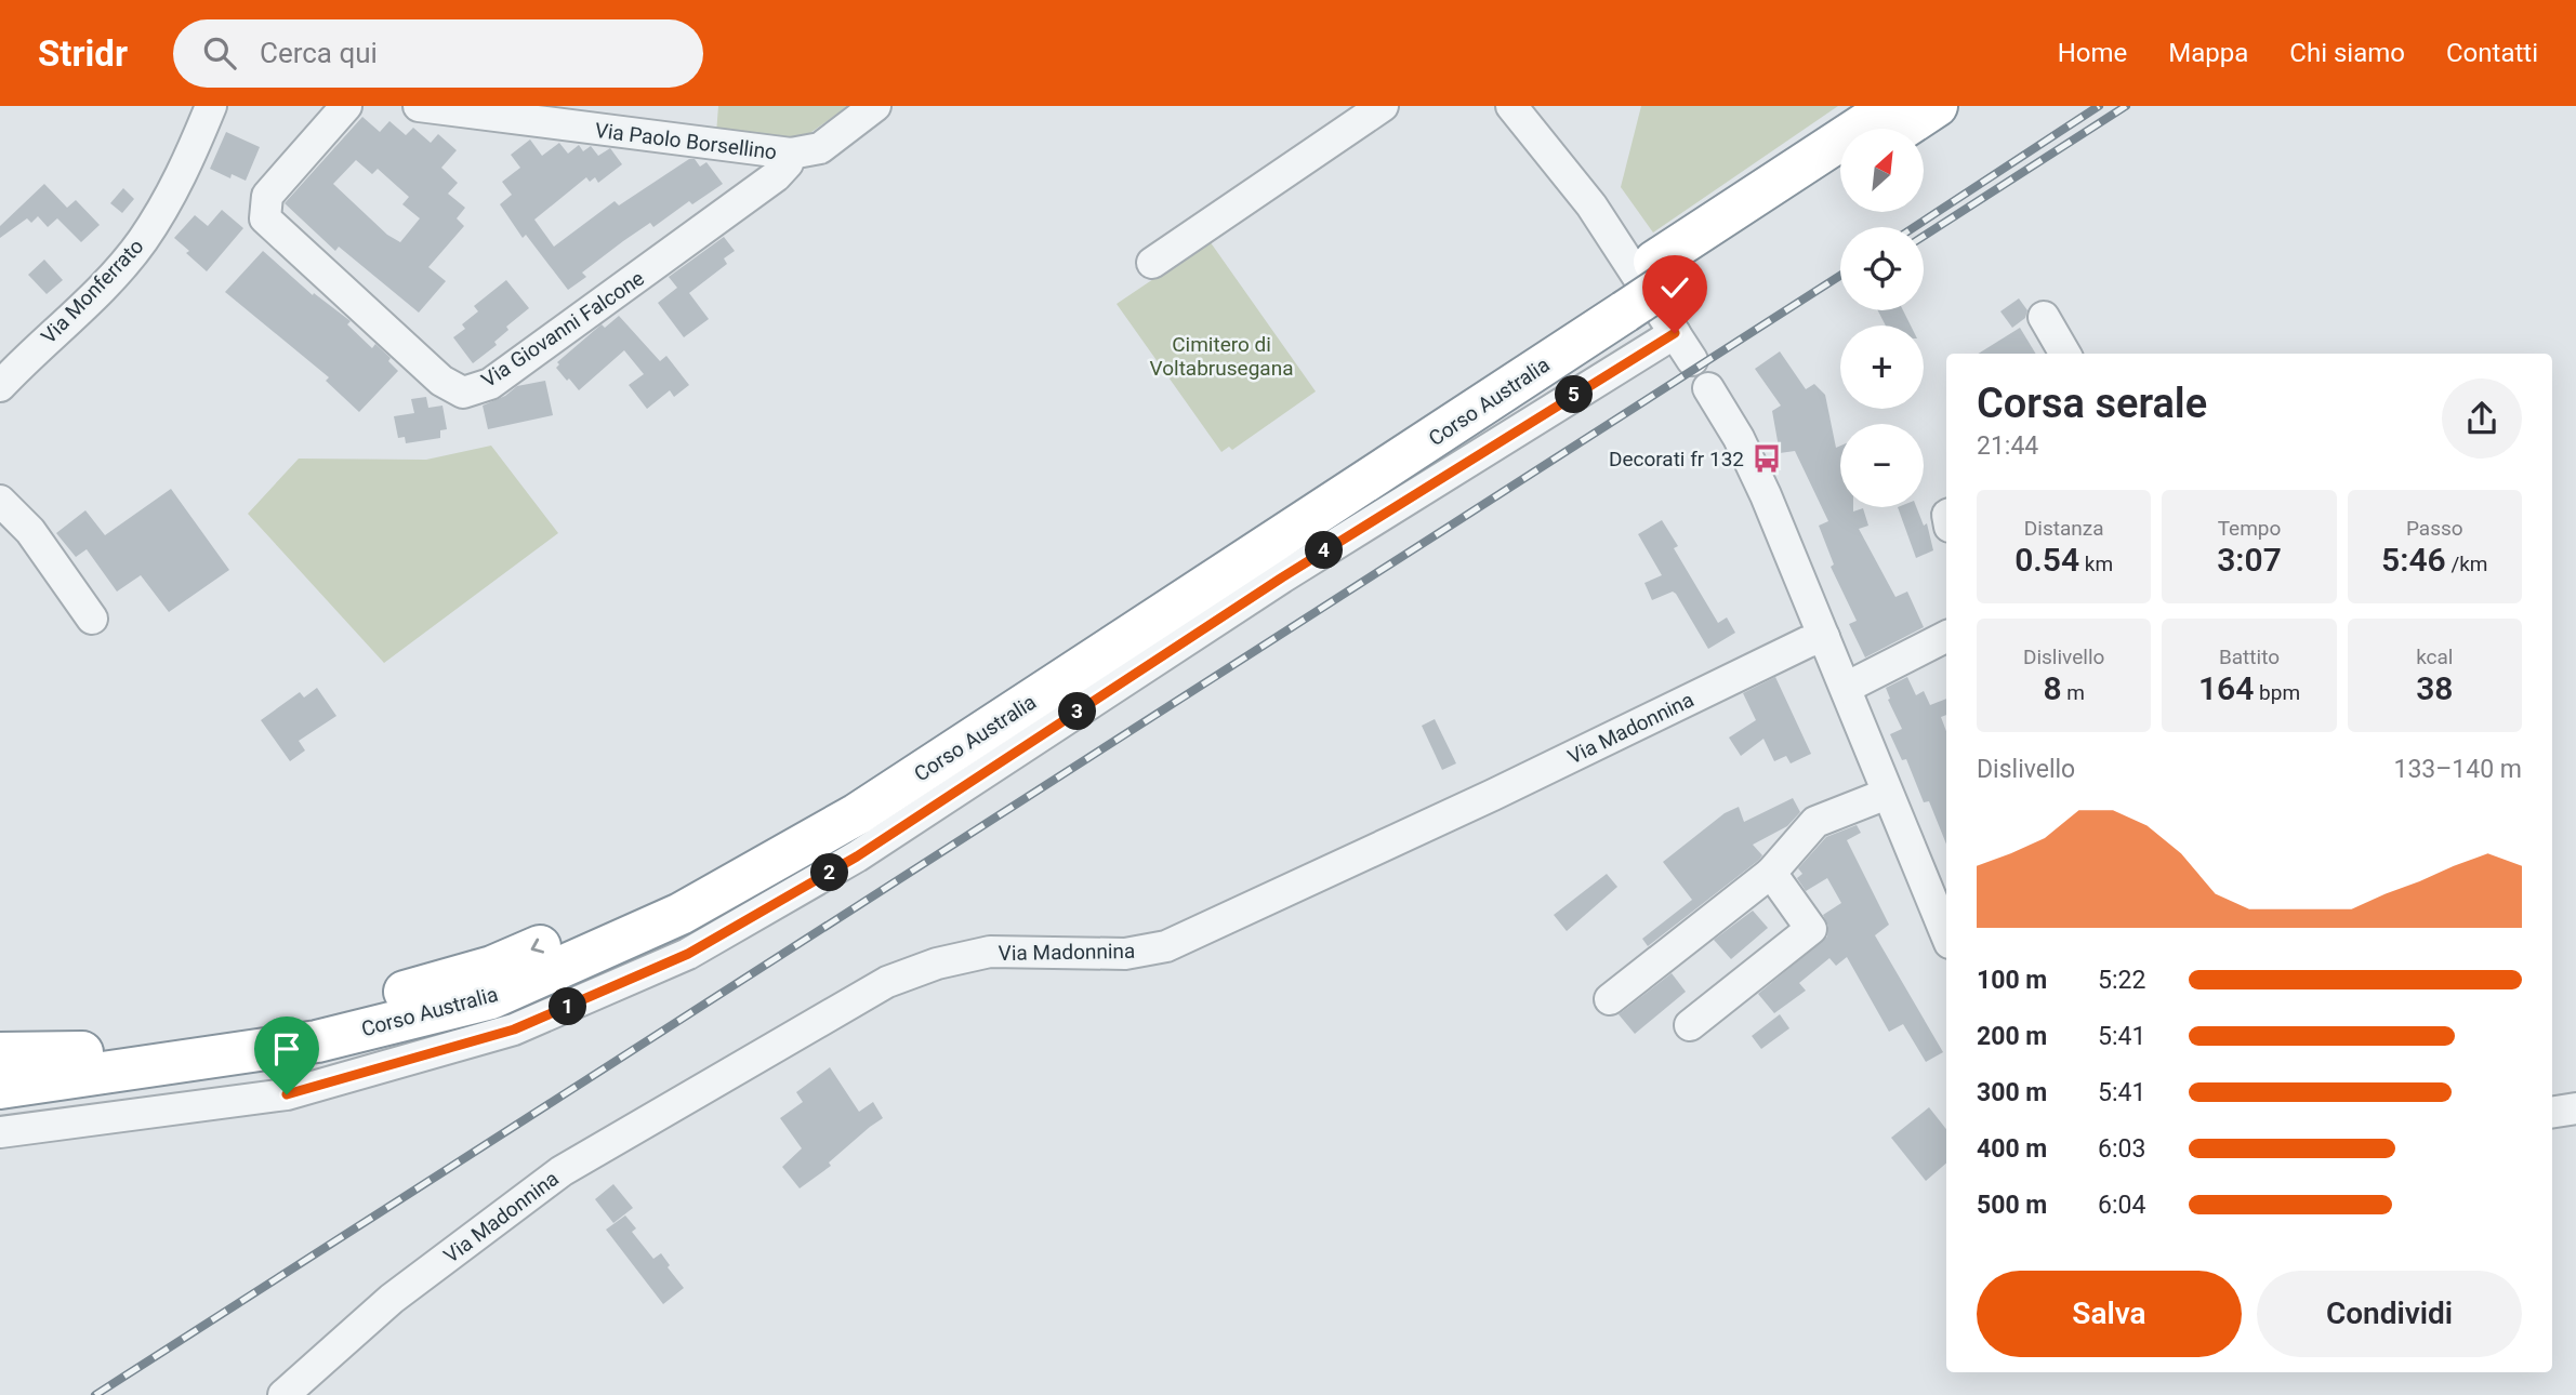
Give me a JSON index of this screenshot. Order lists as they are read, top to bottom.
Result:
{
  "streets": {
    "highway": ["Corso Australia"],
    "street": [
      "Via Paolo Borsellino",
      "Via Monferrato",
      "Via Giovanni Falcone",
      "Via Madonnina"
    ]
  },
  "crossings": [
    ["Via Paolo Borsellino", "Via Giovanni Falcone"]
  ],
  "parks": ["Cimitero di Voltabrusegana"],
  "places": {
    "bus stop": ["Decorati fr 132"]
  },
  "north": "top right",
  "page": {
    "header": "Stridr",
    "search": "Cerca qui",
    "nav": [
      "Home",
      "Mappa",
      "Chi siamo",
      "Contatti"
    ],
    "map_buttons": ["+", "−"],
    "heading": ["Corsa serale", "21:44"],
    "pins": [
      "5",
      "4",
      "3",
      "2",
      "1"
    ],
    "stats": [
      ["Distanza", "0.54 km"],
      ["Tempo", "3:07"],
      ["Passo", "5:46 /km"],
      ["Dislivello", "8 m"],
      ["Battito", "164 bpm"],
      ["kcal", "38"]
    ],
    "chart": ["Dislivello", "133–140 m"],
    "list": [
      {
        "name": "100 m",
        "note": "5:22"
      },
      {
        "name": "200 m",
        "note": "5:41"
      },
      {
        "name": "300 m",
        "note": "5:41"
      },
      {
        "name": "400 m",
        "note": "6:03"
      },
      {
        "name": "500 m",
        "note": "6:04"
      }
    ],
    "buttons": ["Salva", "Condividi"]
  }
}
